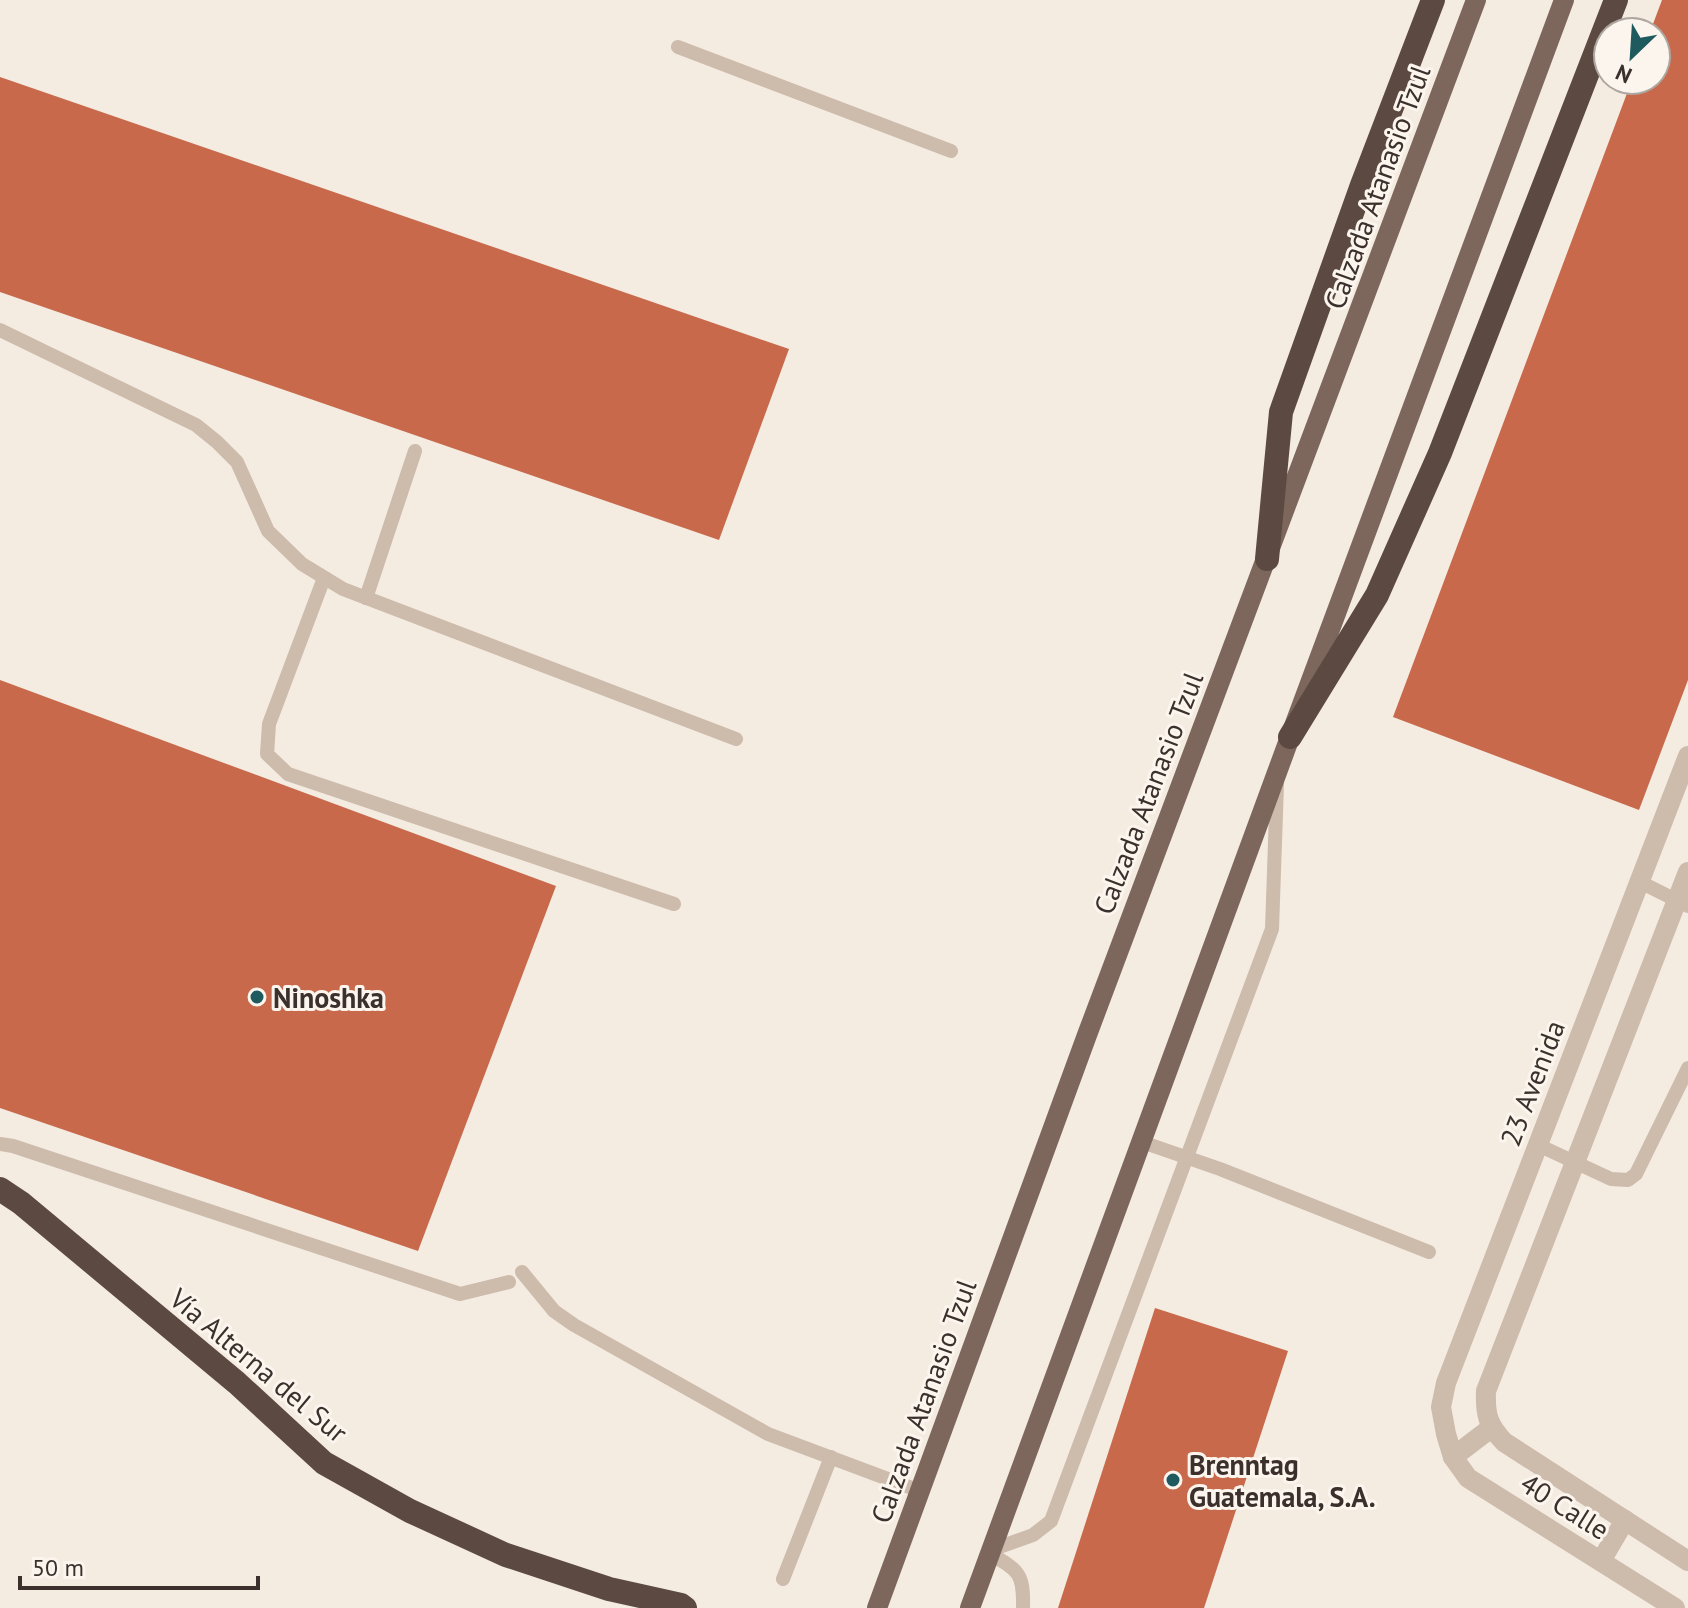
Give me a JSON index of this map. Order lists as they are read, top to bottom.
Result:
{
  "streets": {
    "highway": ["Vía Alterna del Sur"],
    "main road": ["Calzada Atanasio Tzul"],
    "street": ["23 Avenida", "40 Calle"]
  },
  "crossings": [
    ["23 Avenida", "40 Calle"]
  ],
  "places": ["Ninoshka", "Brenntag Guatemala, S.A."],
  "scale_bar": "50 m",
  "north": "bottom left"
}
